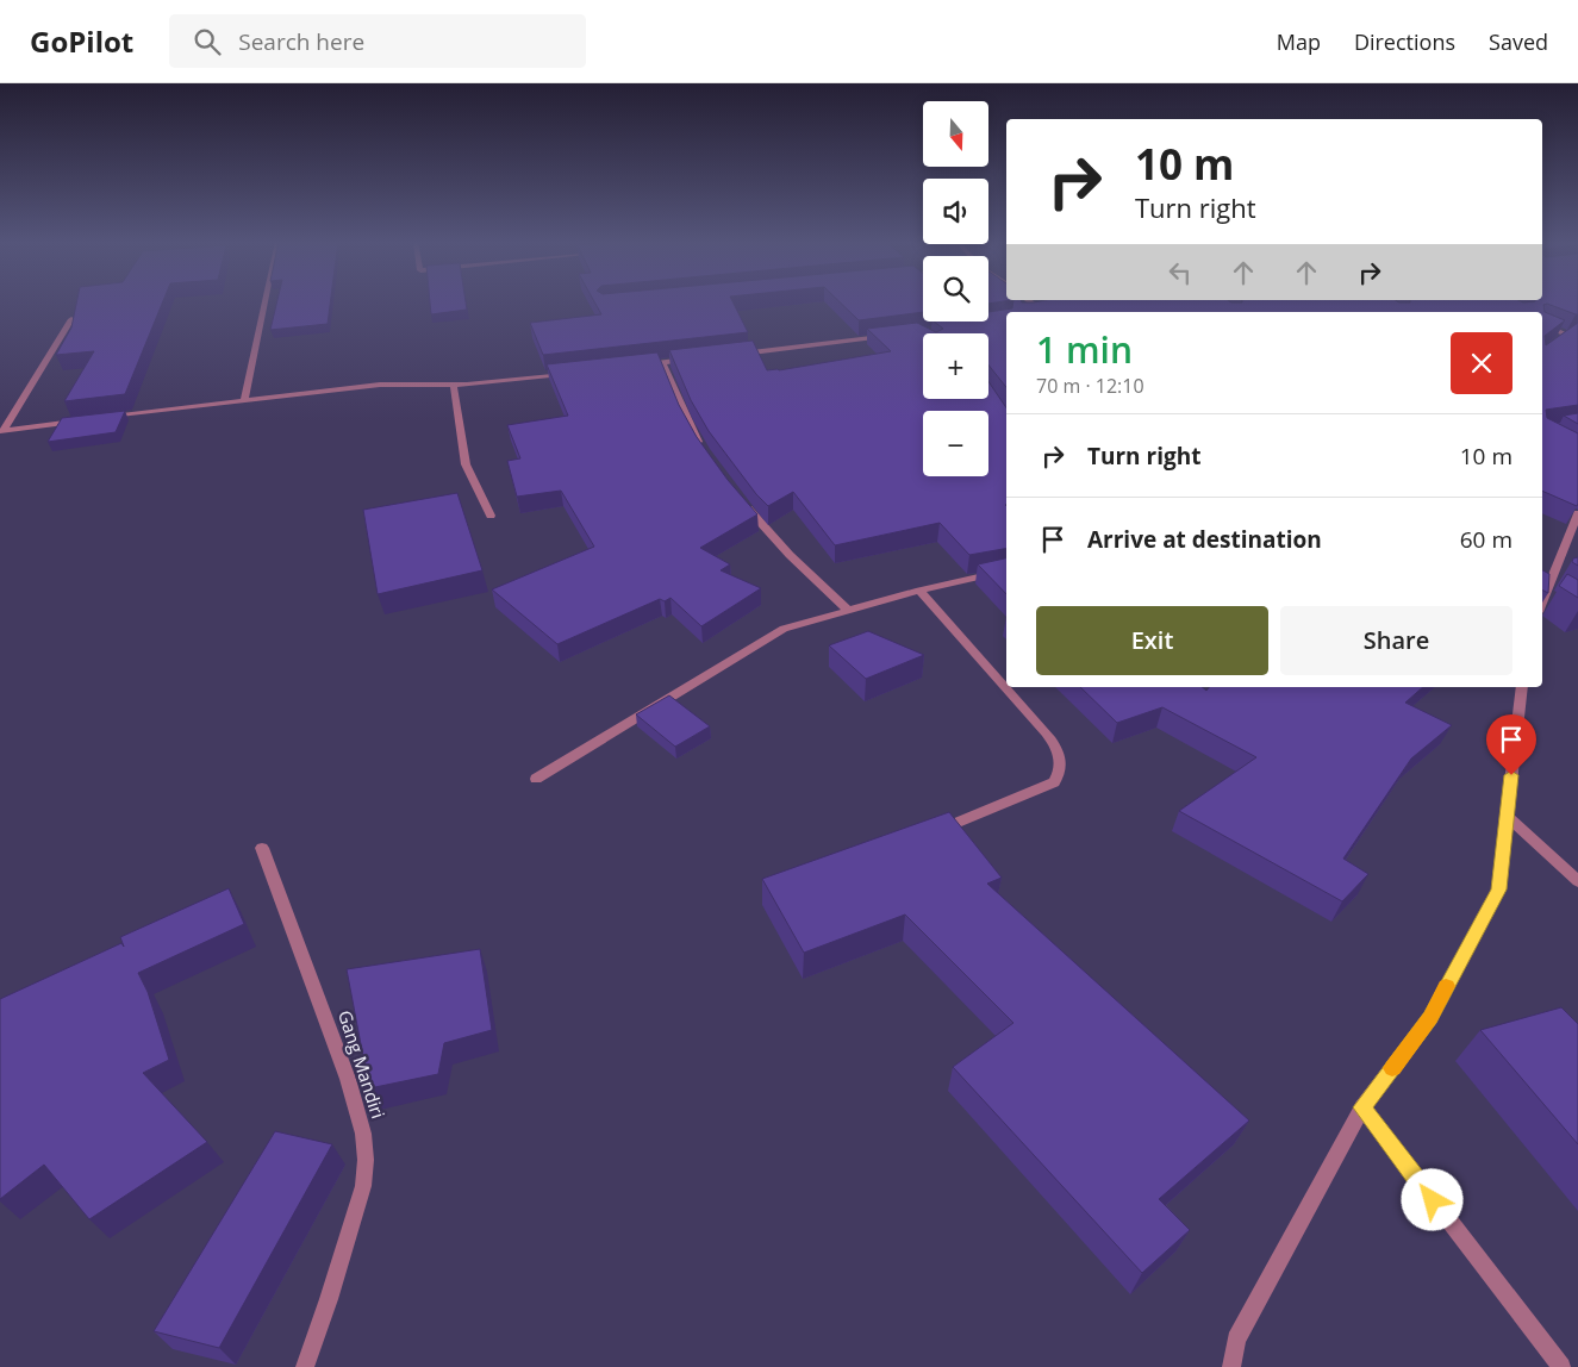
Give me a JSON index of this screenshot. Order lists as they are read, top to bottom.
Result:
{
  "streets": {
    "street": ["Gang Mandiri"]
  },
  "north": "bottom",
  "page": {
    "header": "GoPilot",
    "search": "Search here",
    "nav": ["Map", "Directions", "Saved"],
    "map_buttons": ["+", "−"],
    "turn": ["10 m", "Turn right"],
    "heading": ["1 min", "70 m · 12:10"],
    "list": [
      {
        "name": "Turn right",
        "value": "10 m"
      },
      {
        "name": "Arrive at destination",
        "value": "60 m"
      }
    ],
    "buttons": ["Exit", "Share"]
  }
}
